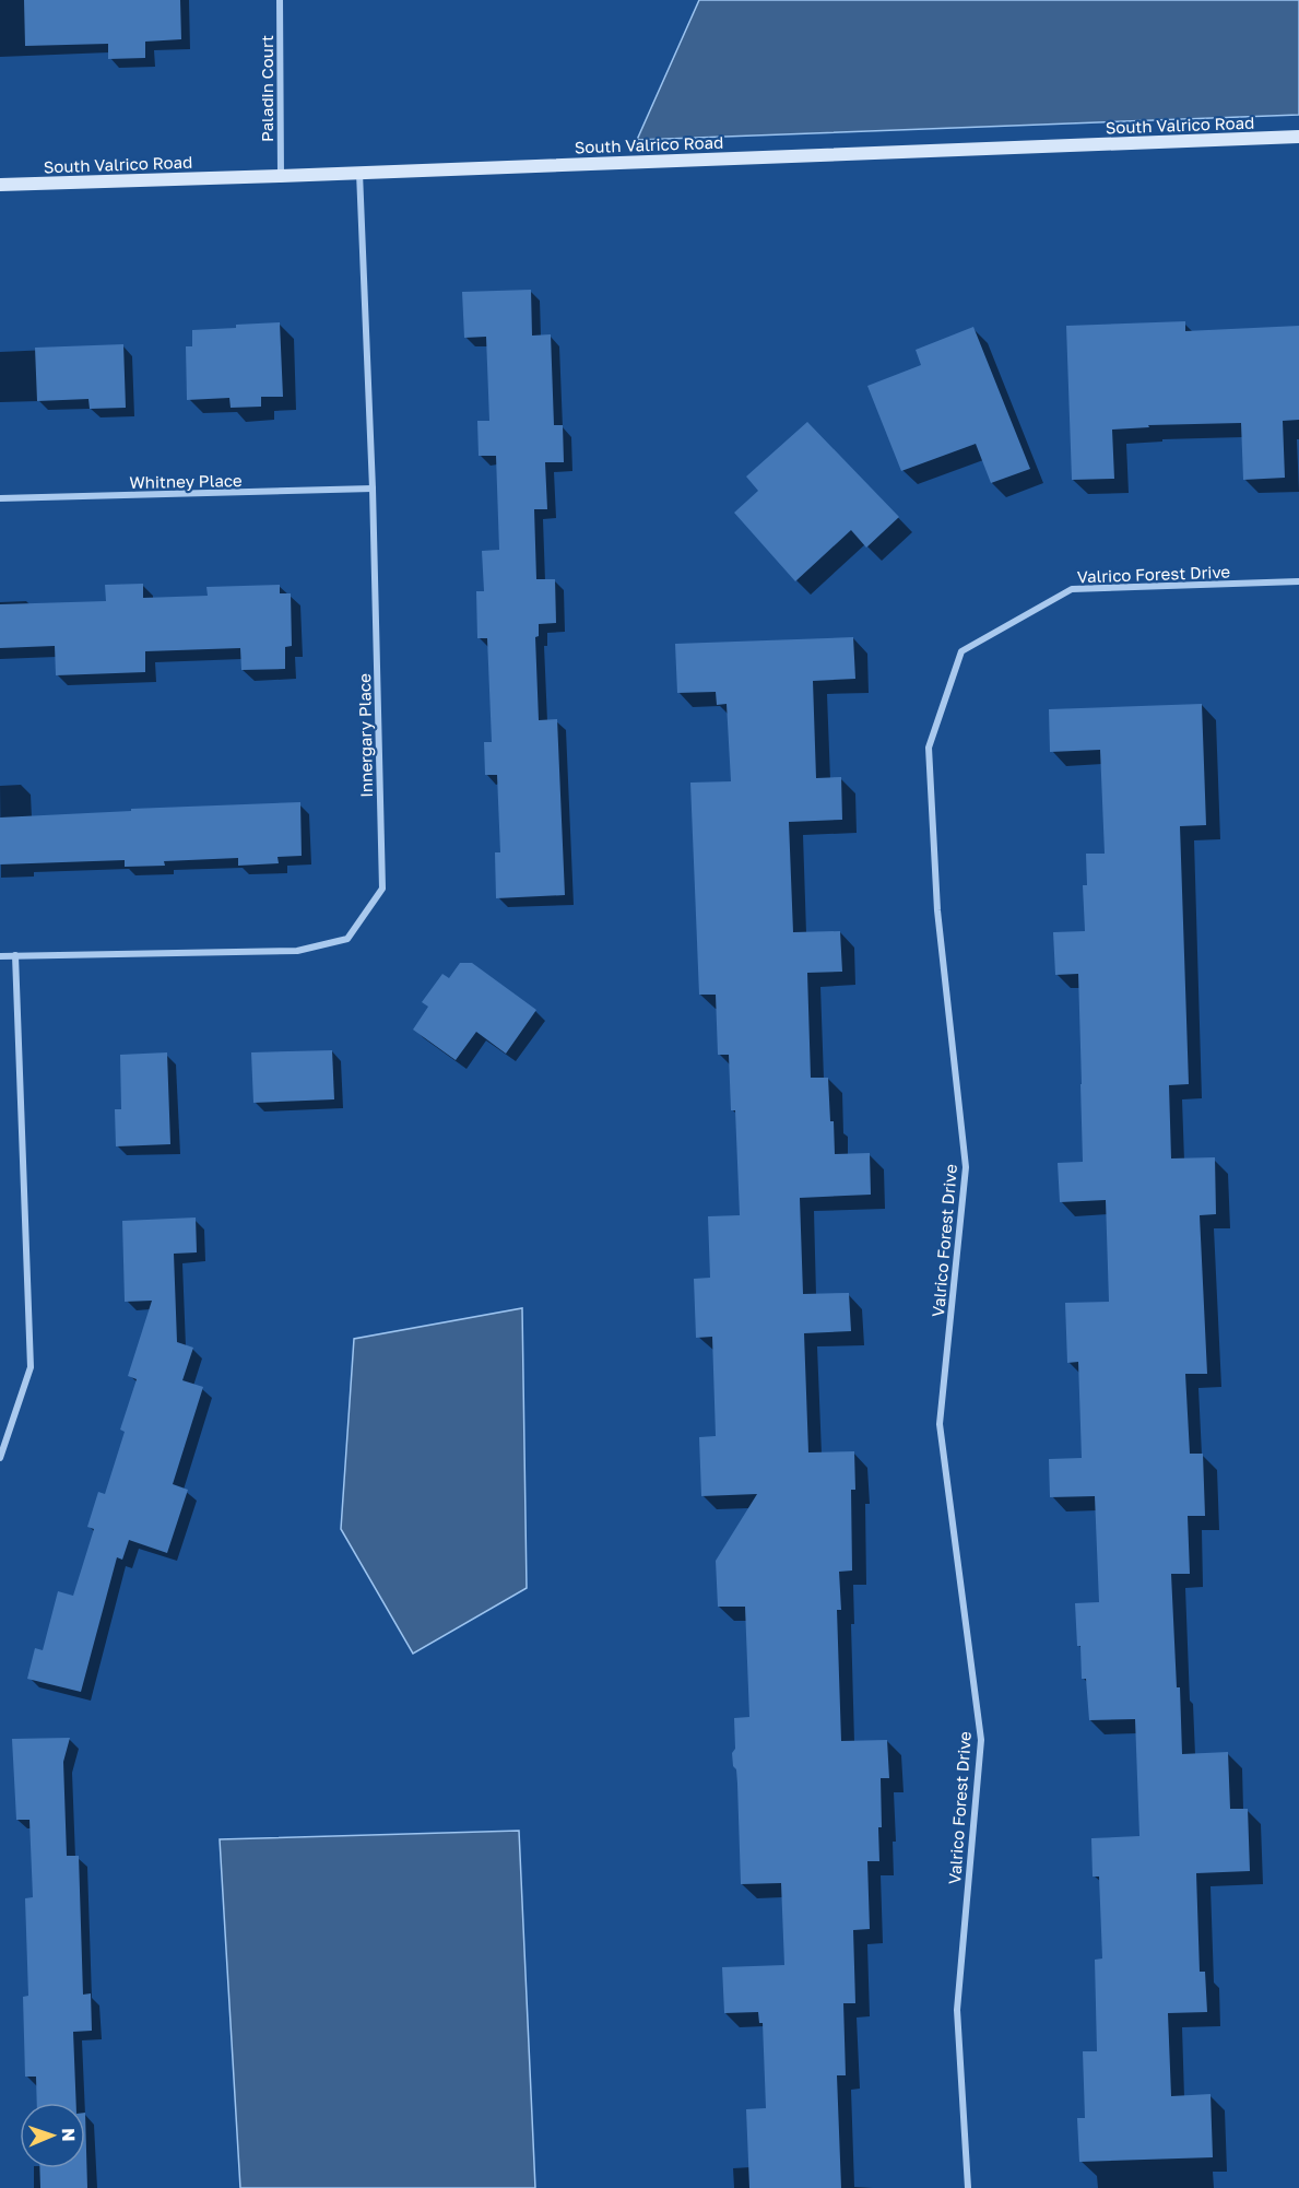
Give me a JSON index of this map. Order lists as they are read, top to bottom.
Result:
{
  "streets": {
    "street": [
      "Paladin Court",
      "South Valrico Road",
      "Whitney Place",
      "Valrico Forest Drive",
      "Innergary Place"
    ]
  },
  "crossings": [
    ["Paladin Court", "South Valrico Road"],
    ["South Valrico Road", "Innergary Place"],
    ["Whitney Place", "Innergary Place"]
  ],
  "north": "right"
}
